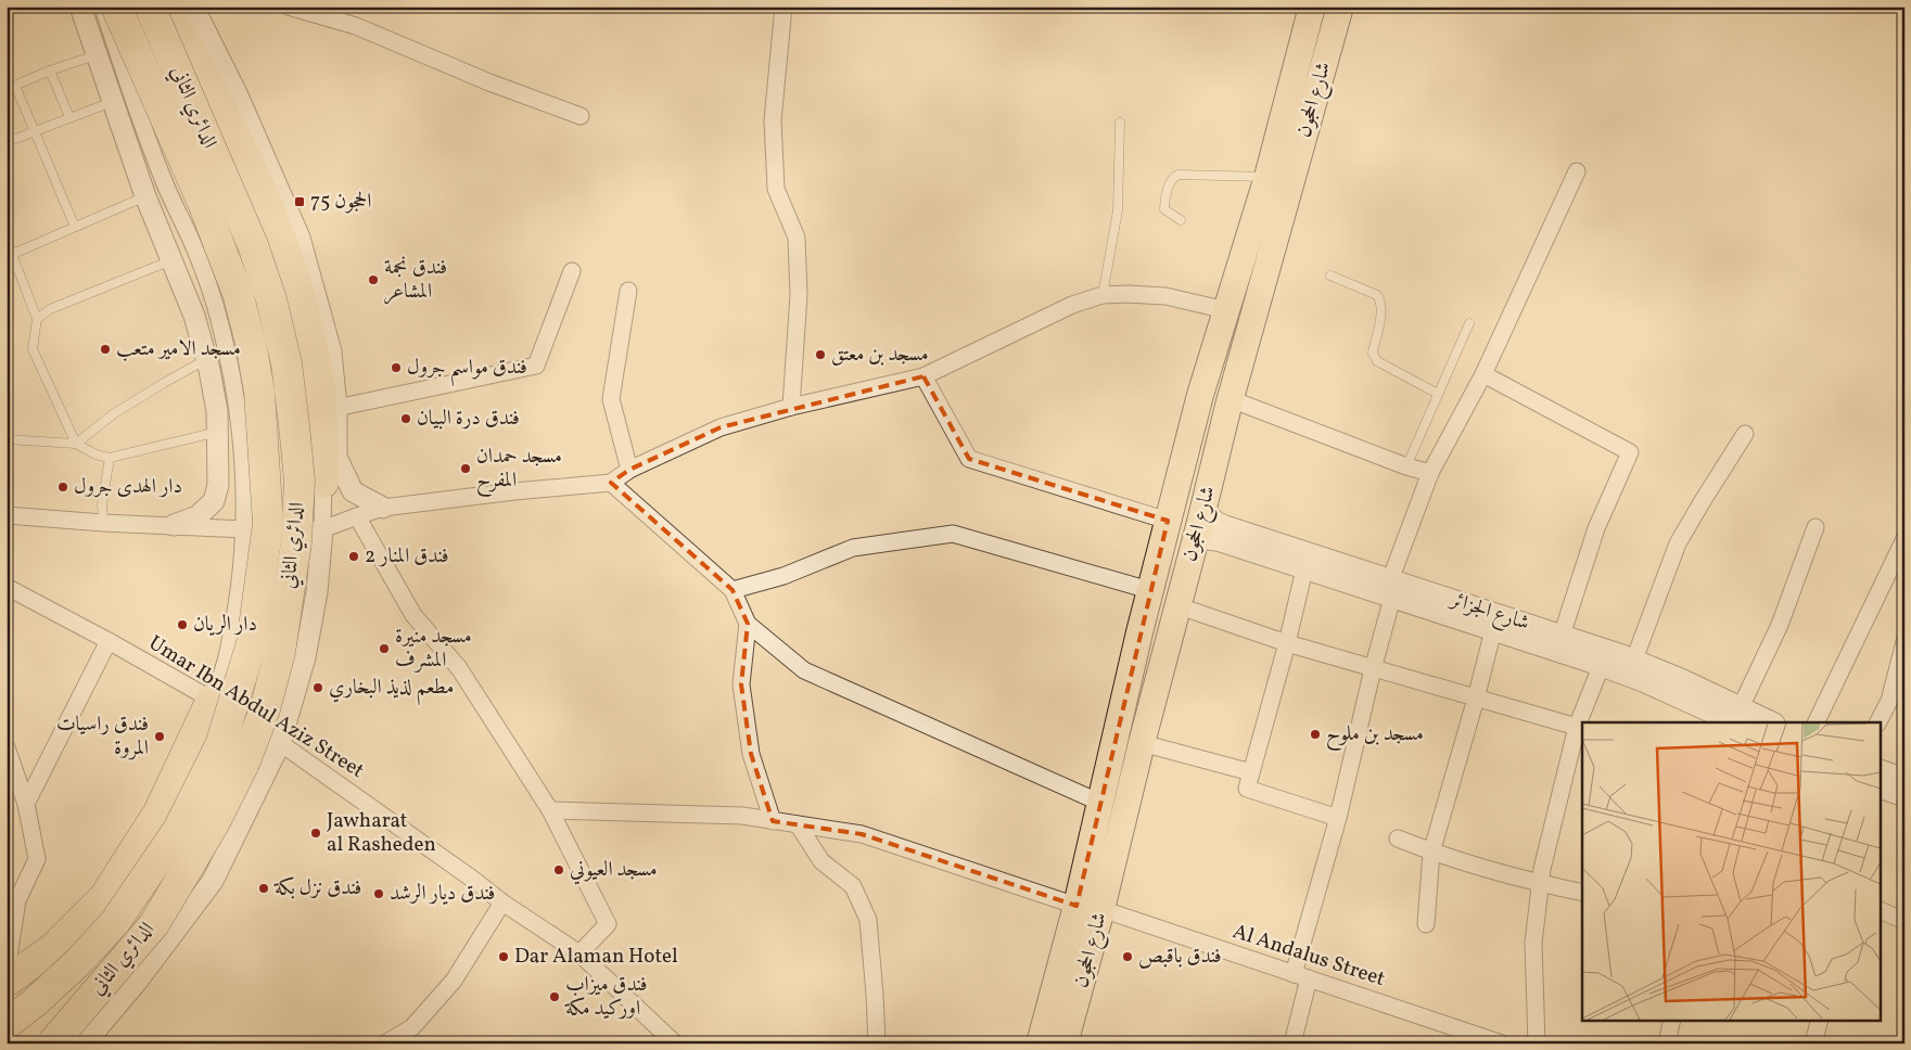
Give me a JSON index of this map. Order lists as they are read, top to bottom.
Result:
{
  "streets": {
    "highway": ["الدائري الثاني"],
    "main road": ["شارع الحجون"],
    "street": ["شارع الجزائر", "Umar Ibn Abdul Aziz Street", "Al Andalus Street"]
  },
  "crossings": [
    ["شارع الحجون", "شارع الجزائر"],
    ["شارع الحجون", "Al Andalus Street"]
  ],
  "places": {
    "transit": ["الحجون 75"],
    "other": [
      "فندق نجمة المشاعر",
      "مسجد الامير متعب",
      "مسجد بن معتق",
      "فندق مواسم جرول",
      "فندق درة البيان",
      "مسجد حمدان المفرح",
      "دار الهدى جرول",
      "فندق المنار 2",
      "دار الريان",
      "مسجد منيرة المشرف",
      "مطعم لذيذ البخاري",
      "مسجد بن ملوح",
      "فندق راسيات المروة",
      "Jawharat al Rasheden",
      "مسجد العيوني",
      "فندق نزل بكة",
      "فندق ديار الرشد",
      "Dar Alaman Hotel",
      "فندق باقبص",
      "فندق ميزاب اوركيد مكة"
    ]
  }
}
